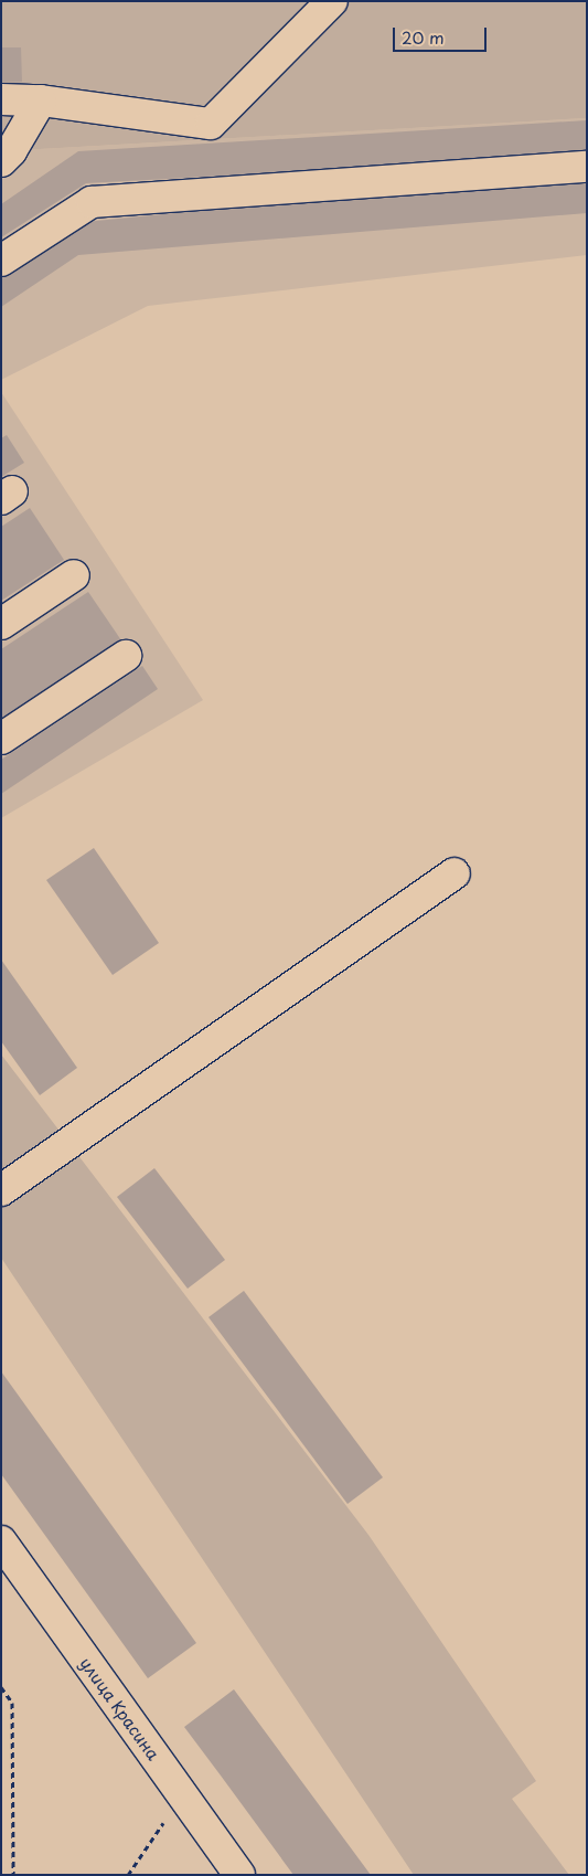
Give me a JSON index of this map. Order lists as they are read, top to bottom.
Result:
{
  "streets": {
    "street": ["улица Красина"]
  },
  "scale_bar": "20 m"
}
